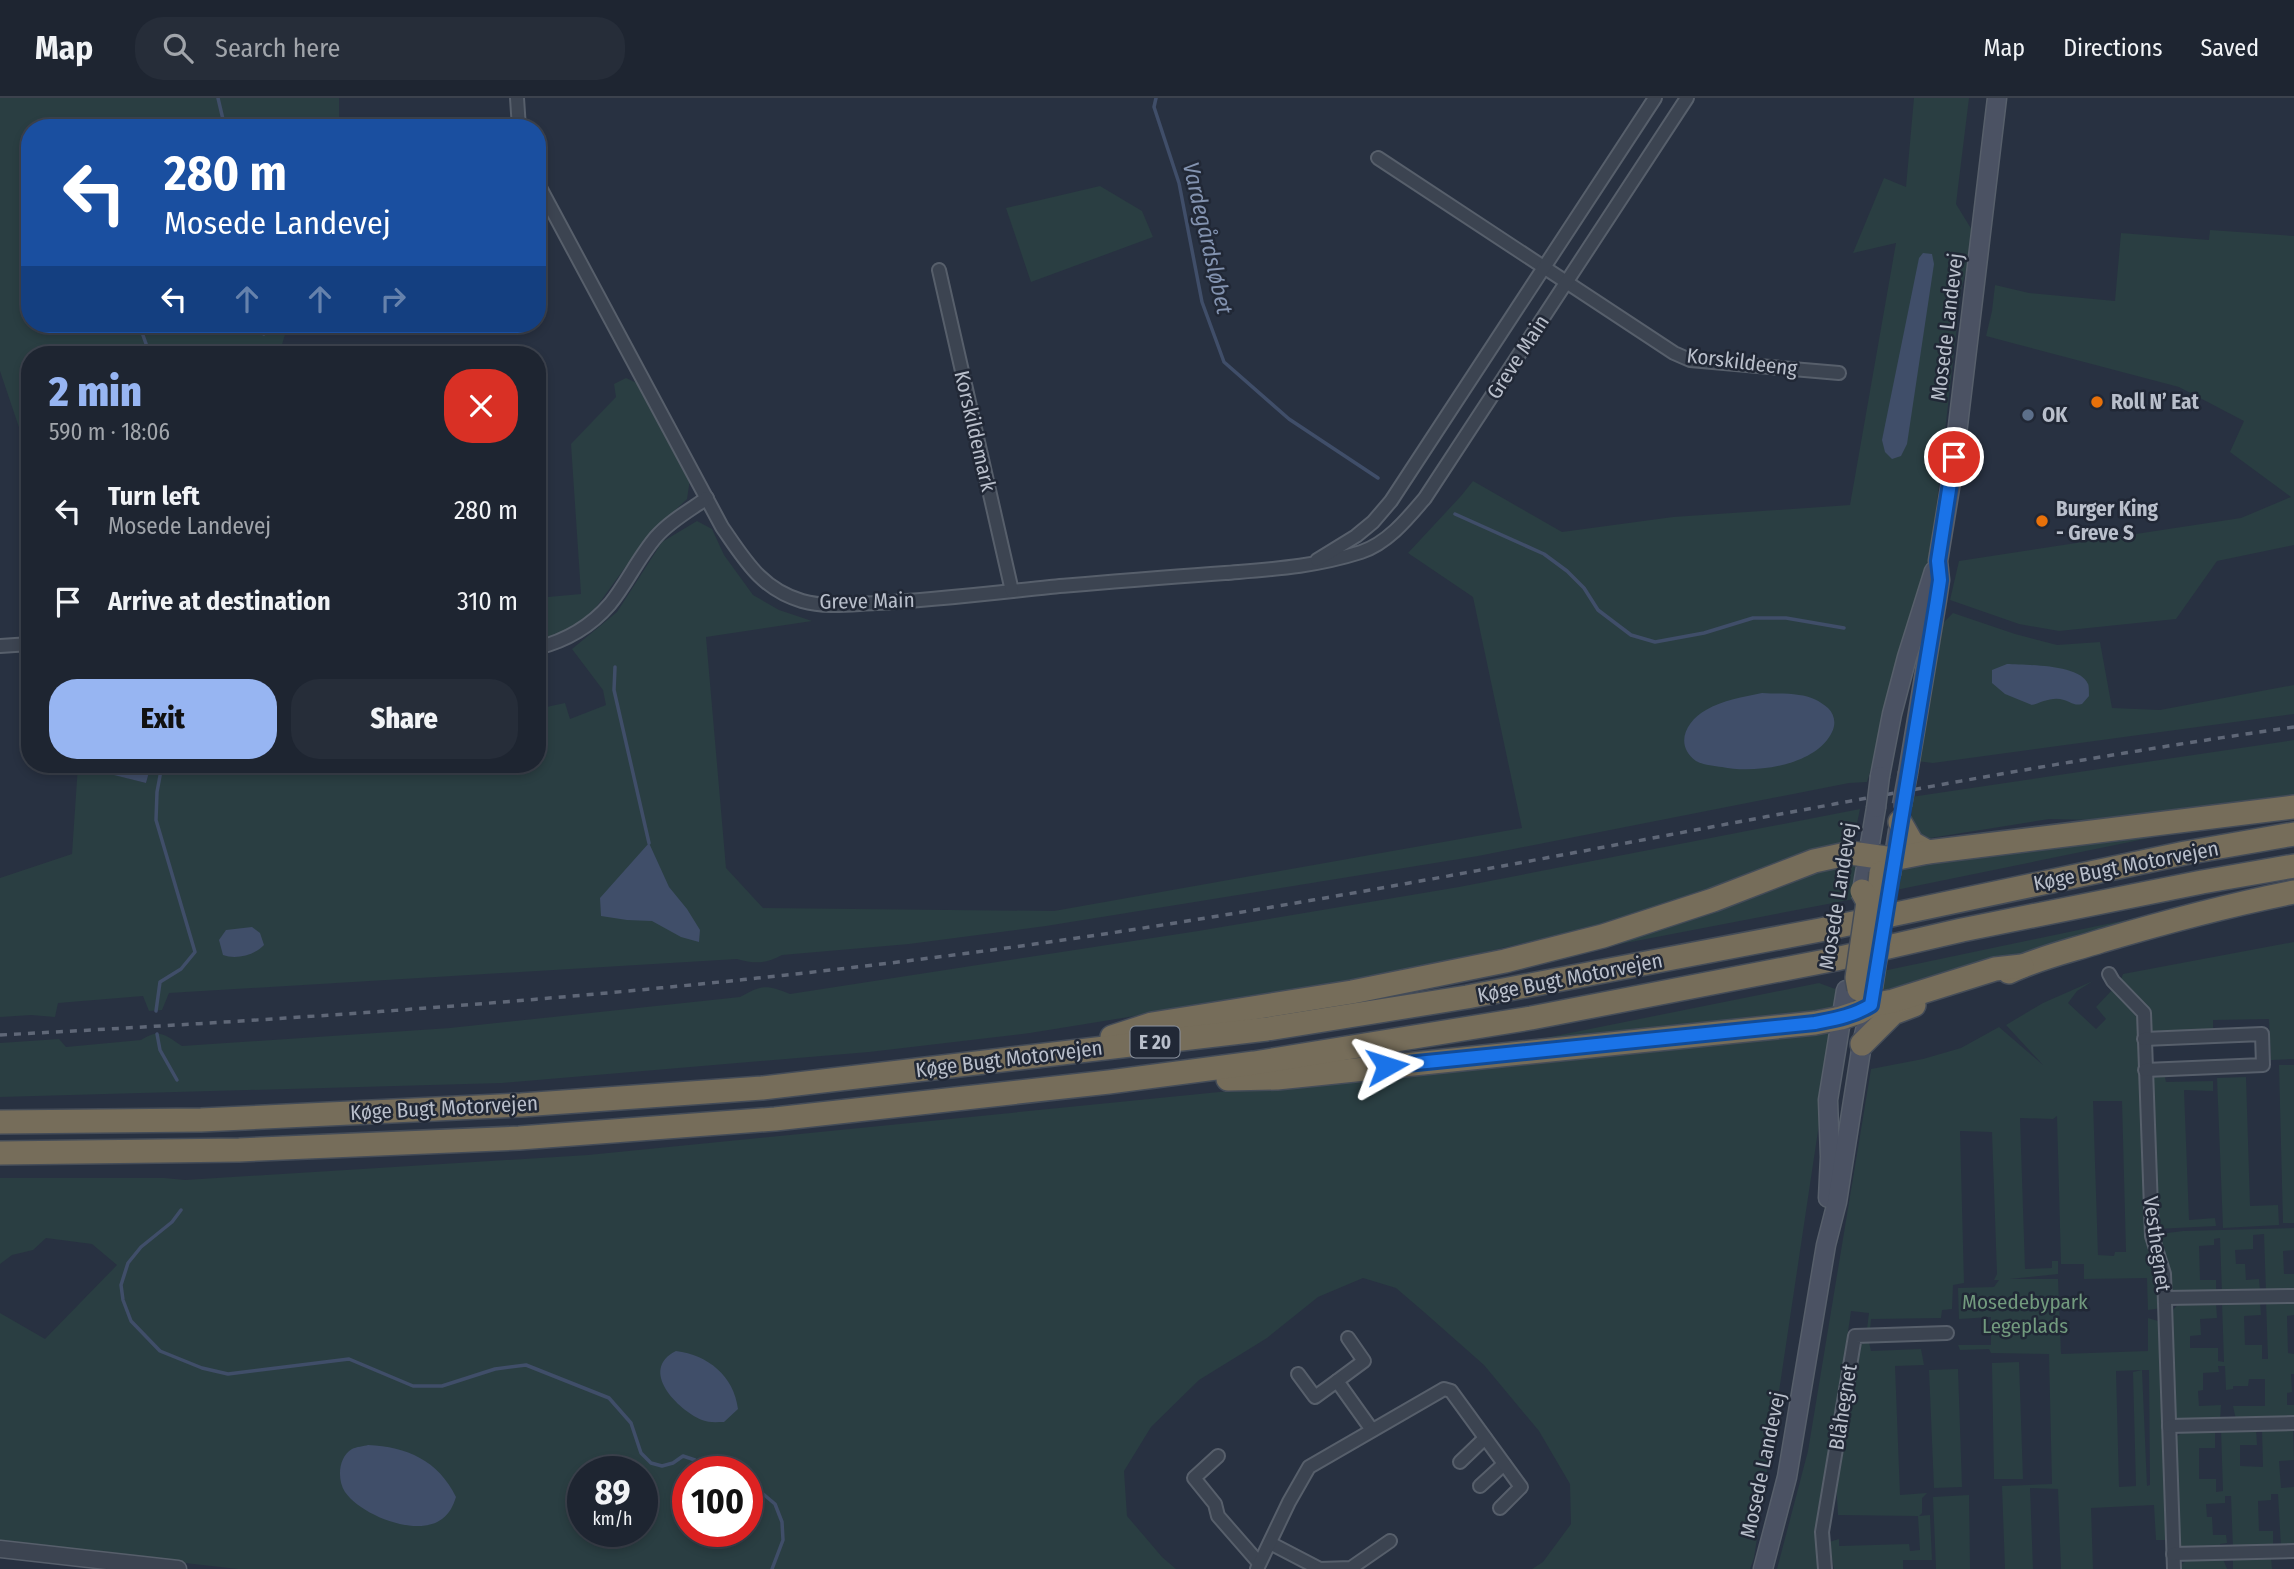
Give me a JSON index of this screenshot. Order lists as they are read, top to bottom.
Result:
{
  "streets": {
    "highway": ["Køge Bugt Motorvejen", "E 20"],
    "main road": ["Mosede Landevej"],
    "street": [
      "Greve Main",
      "Korskildeeng",
      "Korskildemark",
      "Vesthegnet",
      "Blåhegnet"
    ]
  },
  "crossings": [
    ["Greve Main", "Korskildeeng"],
    ["Greve Main", "Korskildemark"]
  ],
  "water": ["Vardegårdsløbet"],
  "parks": ["Mosedebypark Legeplads"],
  "places": ["Roll N’ Eat", "OK", "Burger King - Greve S"],
  "page": {
    "header": "Map",
    "search": "Search here",
    "nav": ["Map", "Directions", "Saved"],
    "turn": ["280 m", "Mosede Landevej"],
    "heading": ["2 min", "590 m · 18:06"],
    "list": [
      {
        "name": "Turn left",
        "note": "Mosede Landevej",
        "value": "280 m"
      },
      {
        "name": "Arrive at destination",
        "value": "310 m"
      }
    ],
    "buttons": ["Exit", "Share"],
    "speed": "89 km/h",
    "limit": "100"
  }
}
